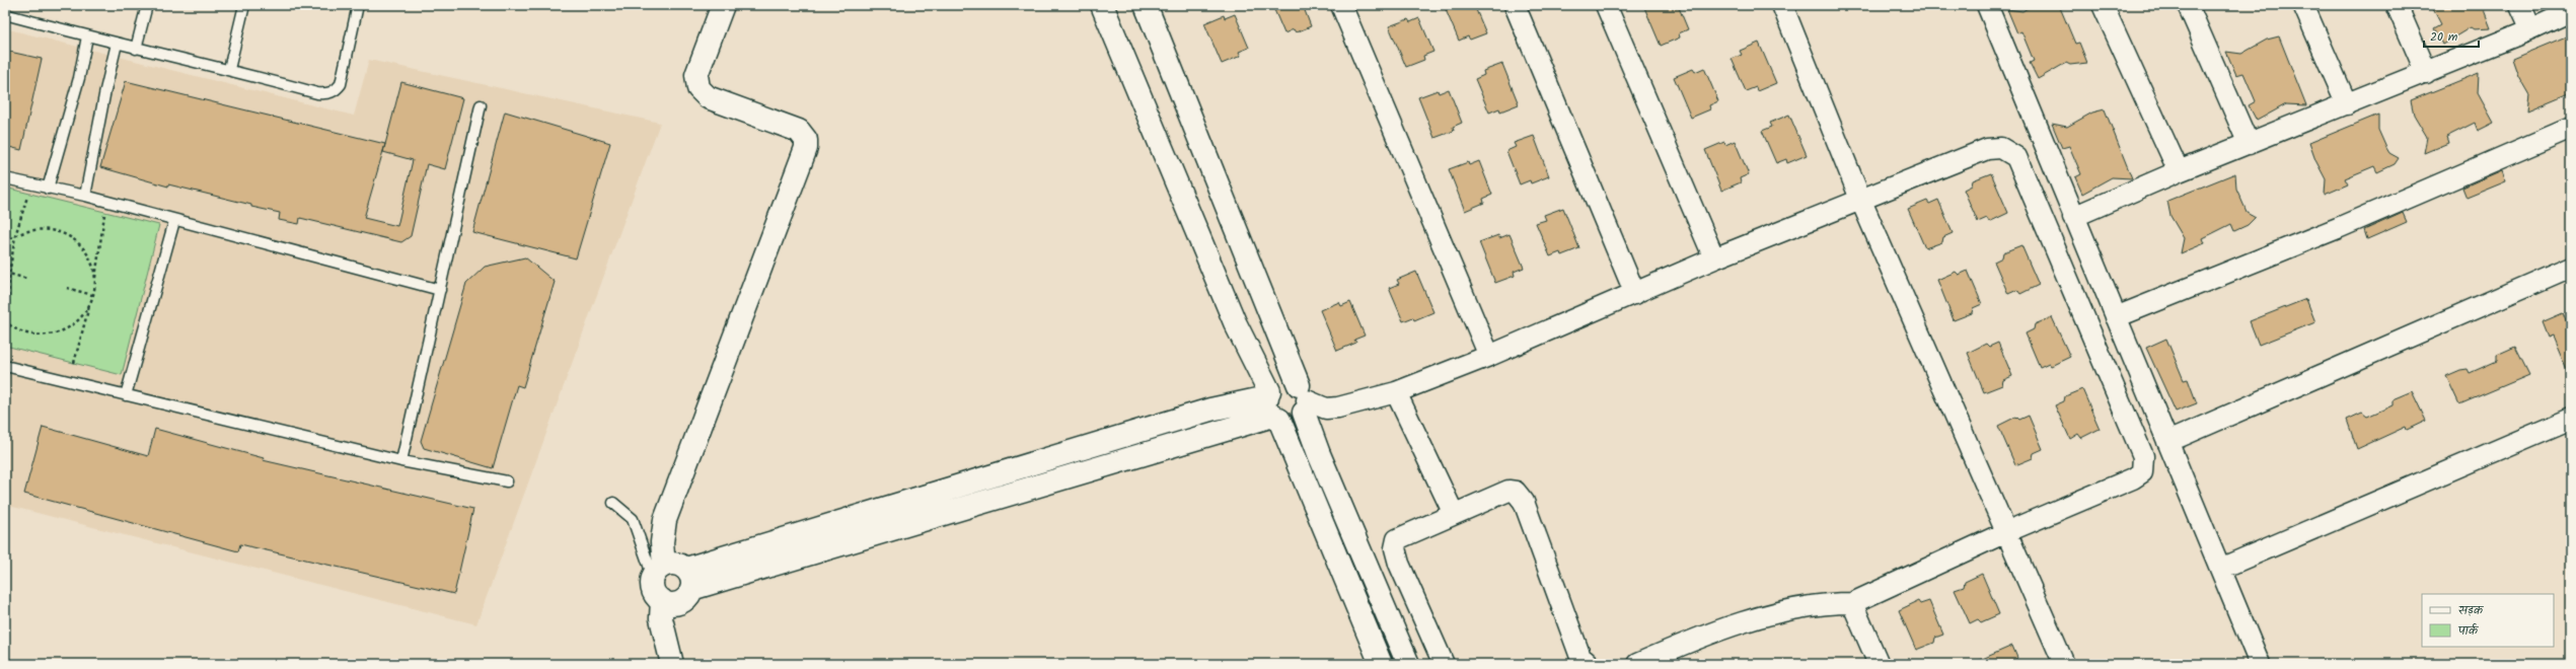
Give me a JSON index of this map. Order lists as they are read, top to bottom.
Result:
{
  "legend": ["सड़क", "पार्क"],
  "scale_bar": "20 m"
}
